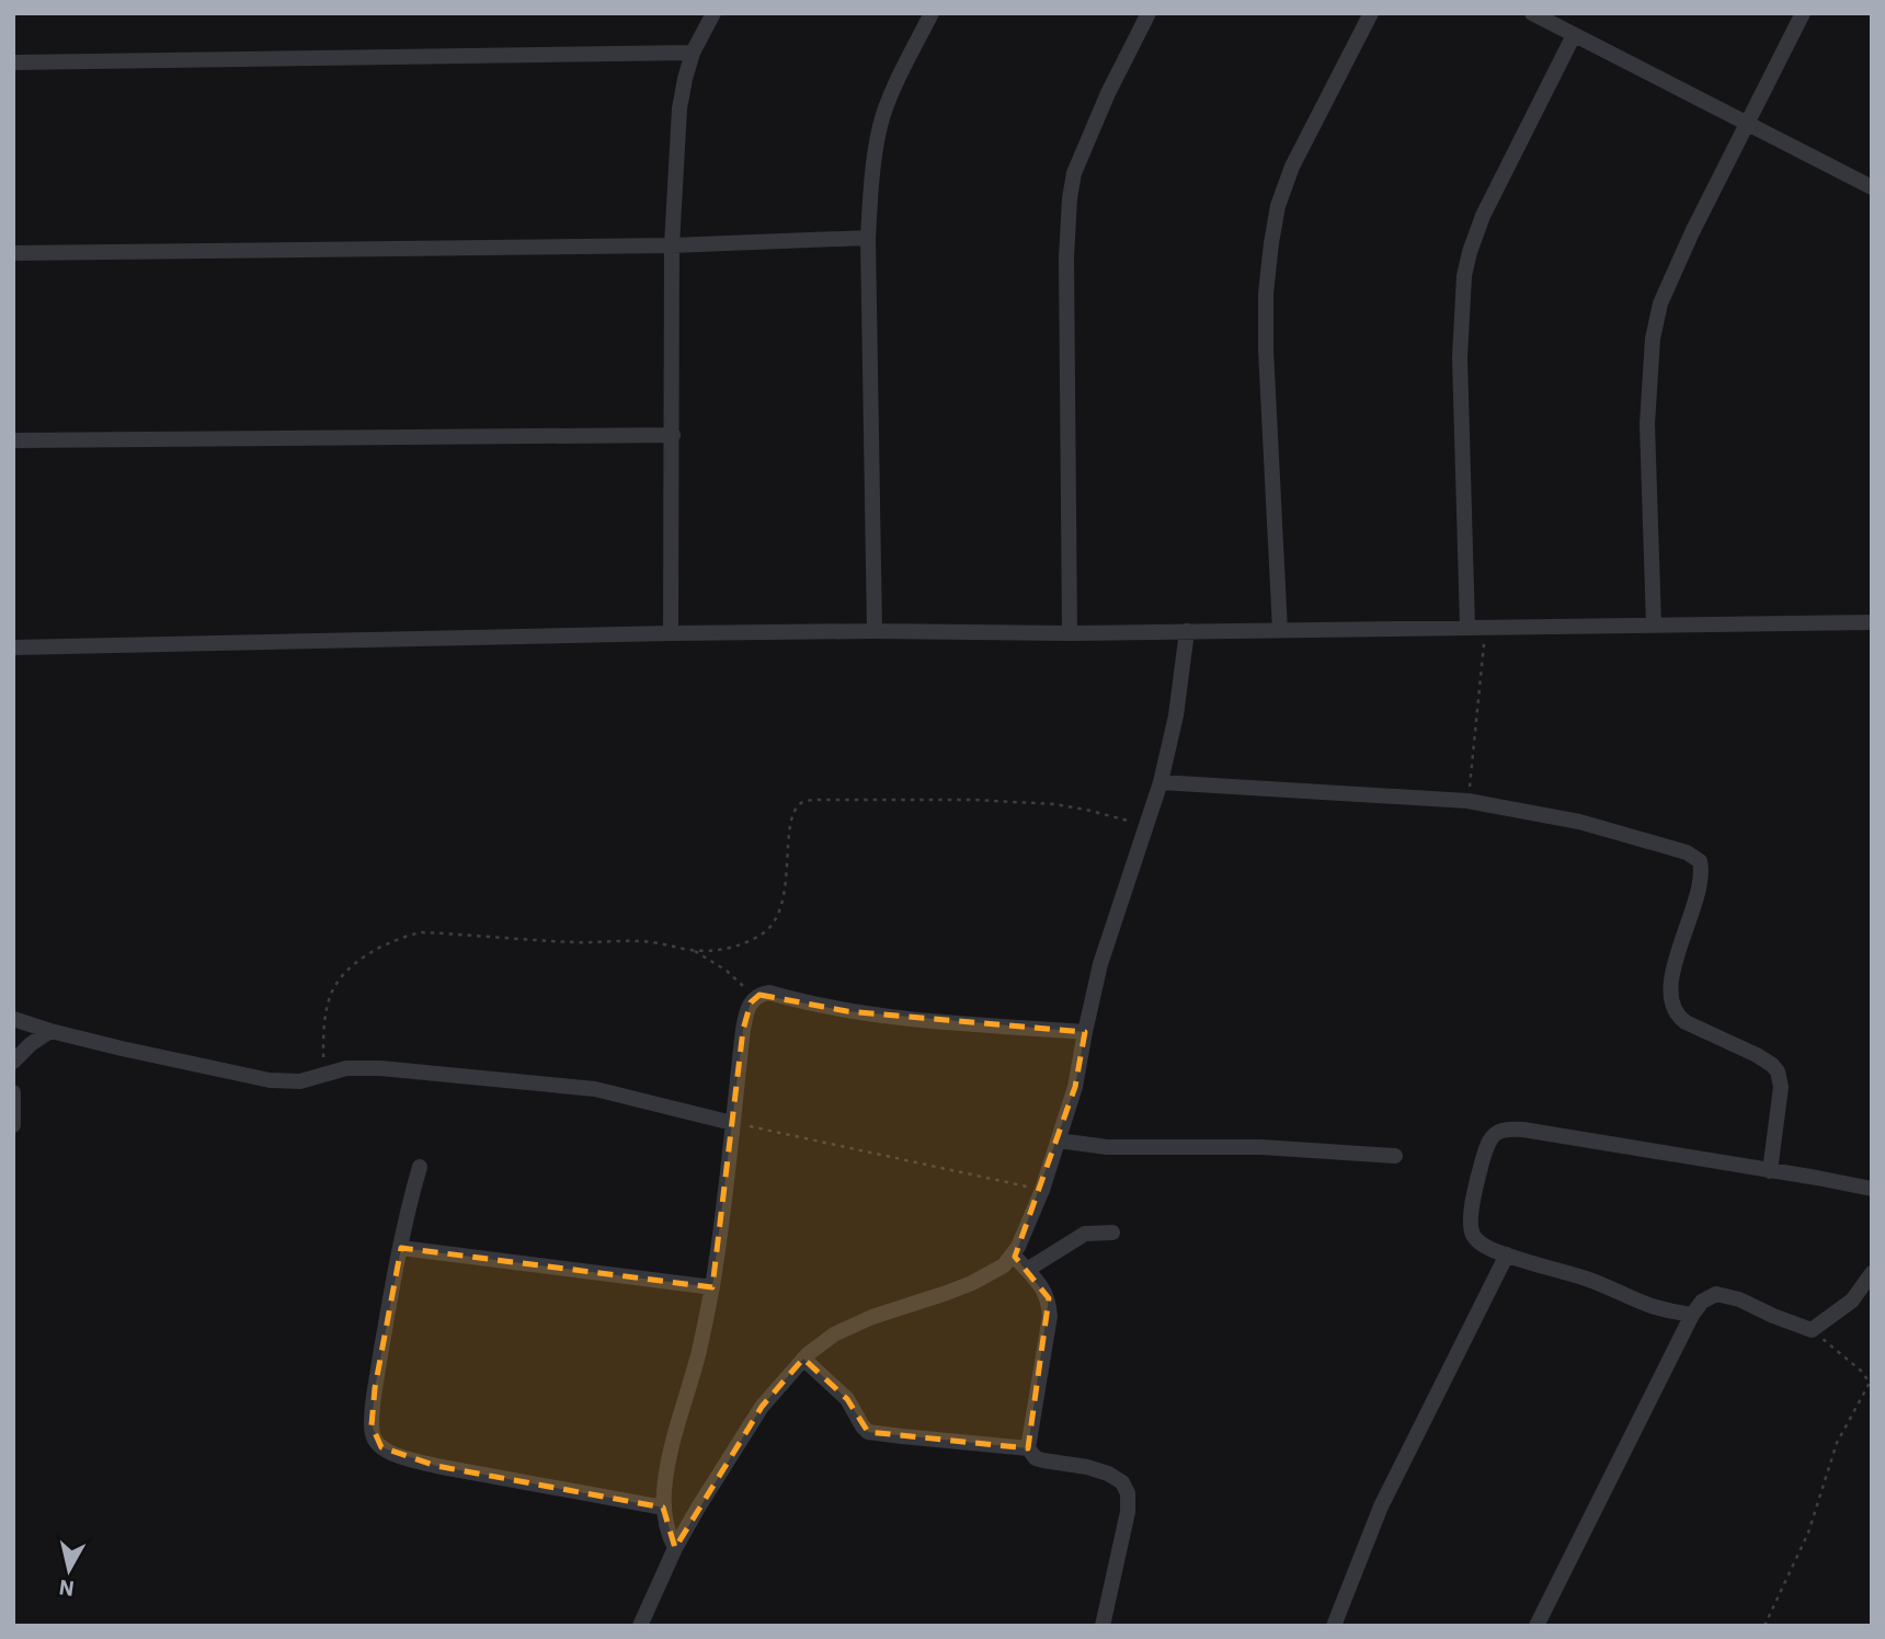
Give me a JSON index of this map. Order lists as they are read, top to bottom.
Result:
{
  "north": "bottom"
}
